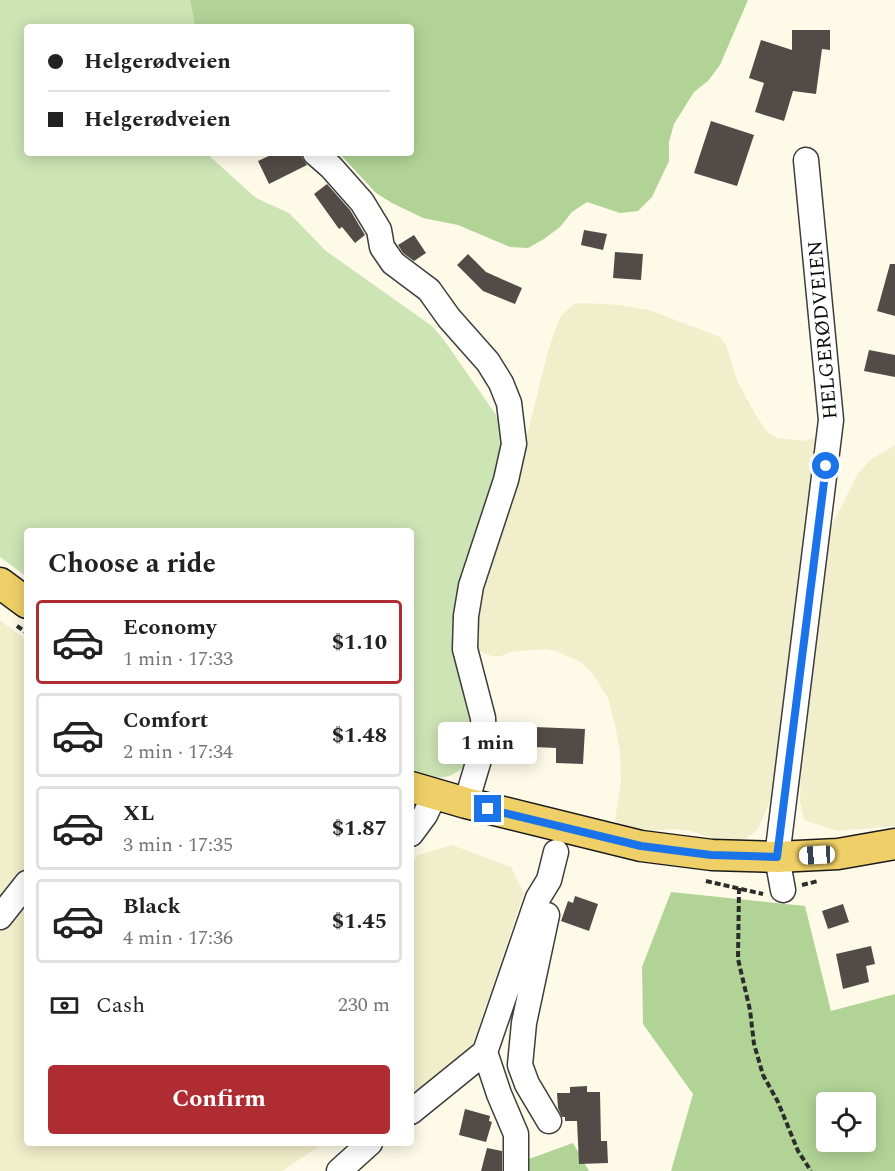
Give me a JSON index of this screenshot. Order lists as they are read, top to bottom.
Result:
{
  "streets": {
    "street": ["HELGERØDVEIEN"]
  },
  "page": {
    "banner": ["Helgerødveien", "Helgerødveien"],
    "heading": "Choose a ride",
    "list": [
      {
        "name": "Economy",
        "note": "1 min · 17:33",
        "value": "$1.10"
      },
      {
        "name": "Comfort",
        "note": "2 min · 17:34",
        "value": "$1.48"
      },
      {
        "name": "XL",
        "note": "3 min · 17:35",
        "value": "$1.87"
      },
      {
        "name": "Black",
        "note": "4 min · 17:36",
        "value": "$1.45"
      }
    ],
    "bubble": "1 min",
    "pay": ["Cash", "230 m"],
    "buttons": "Confirm"
  }
}
